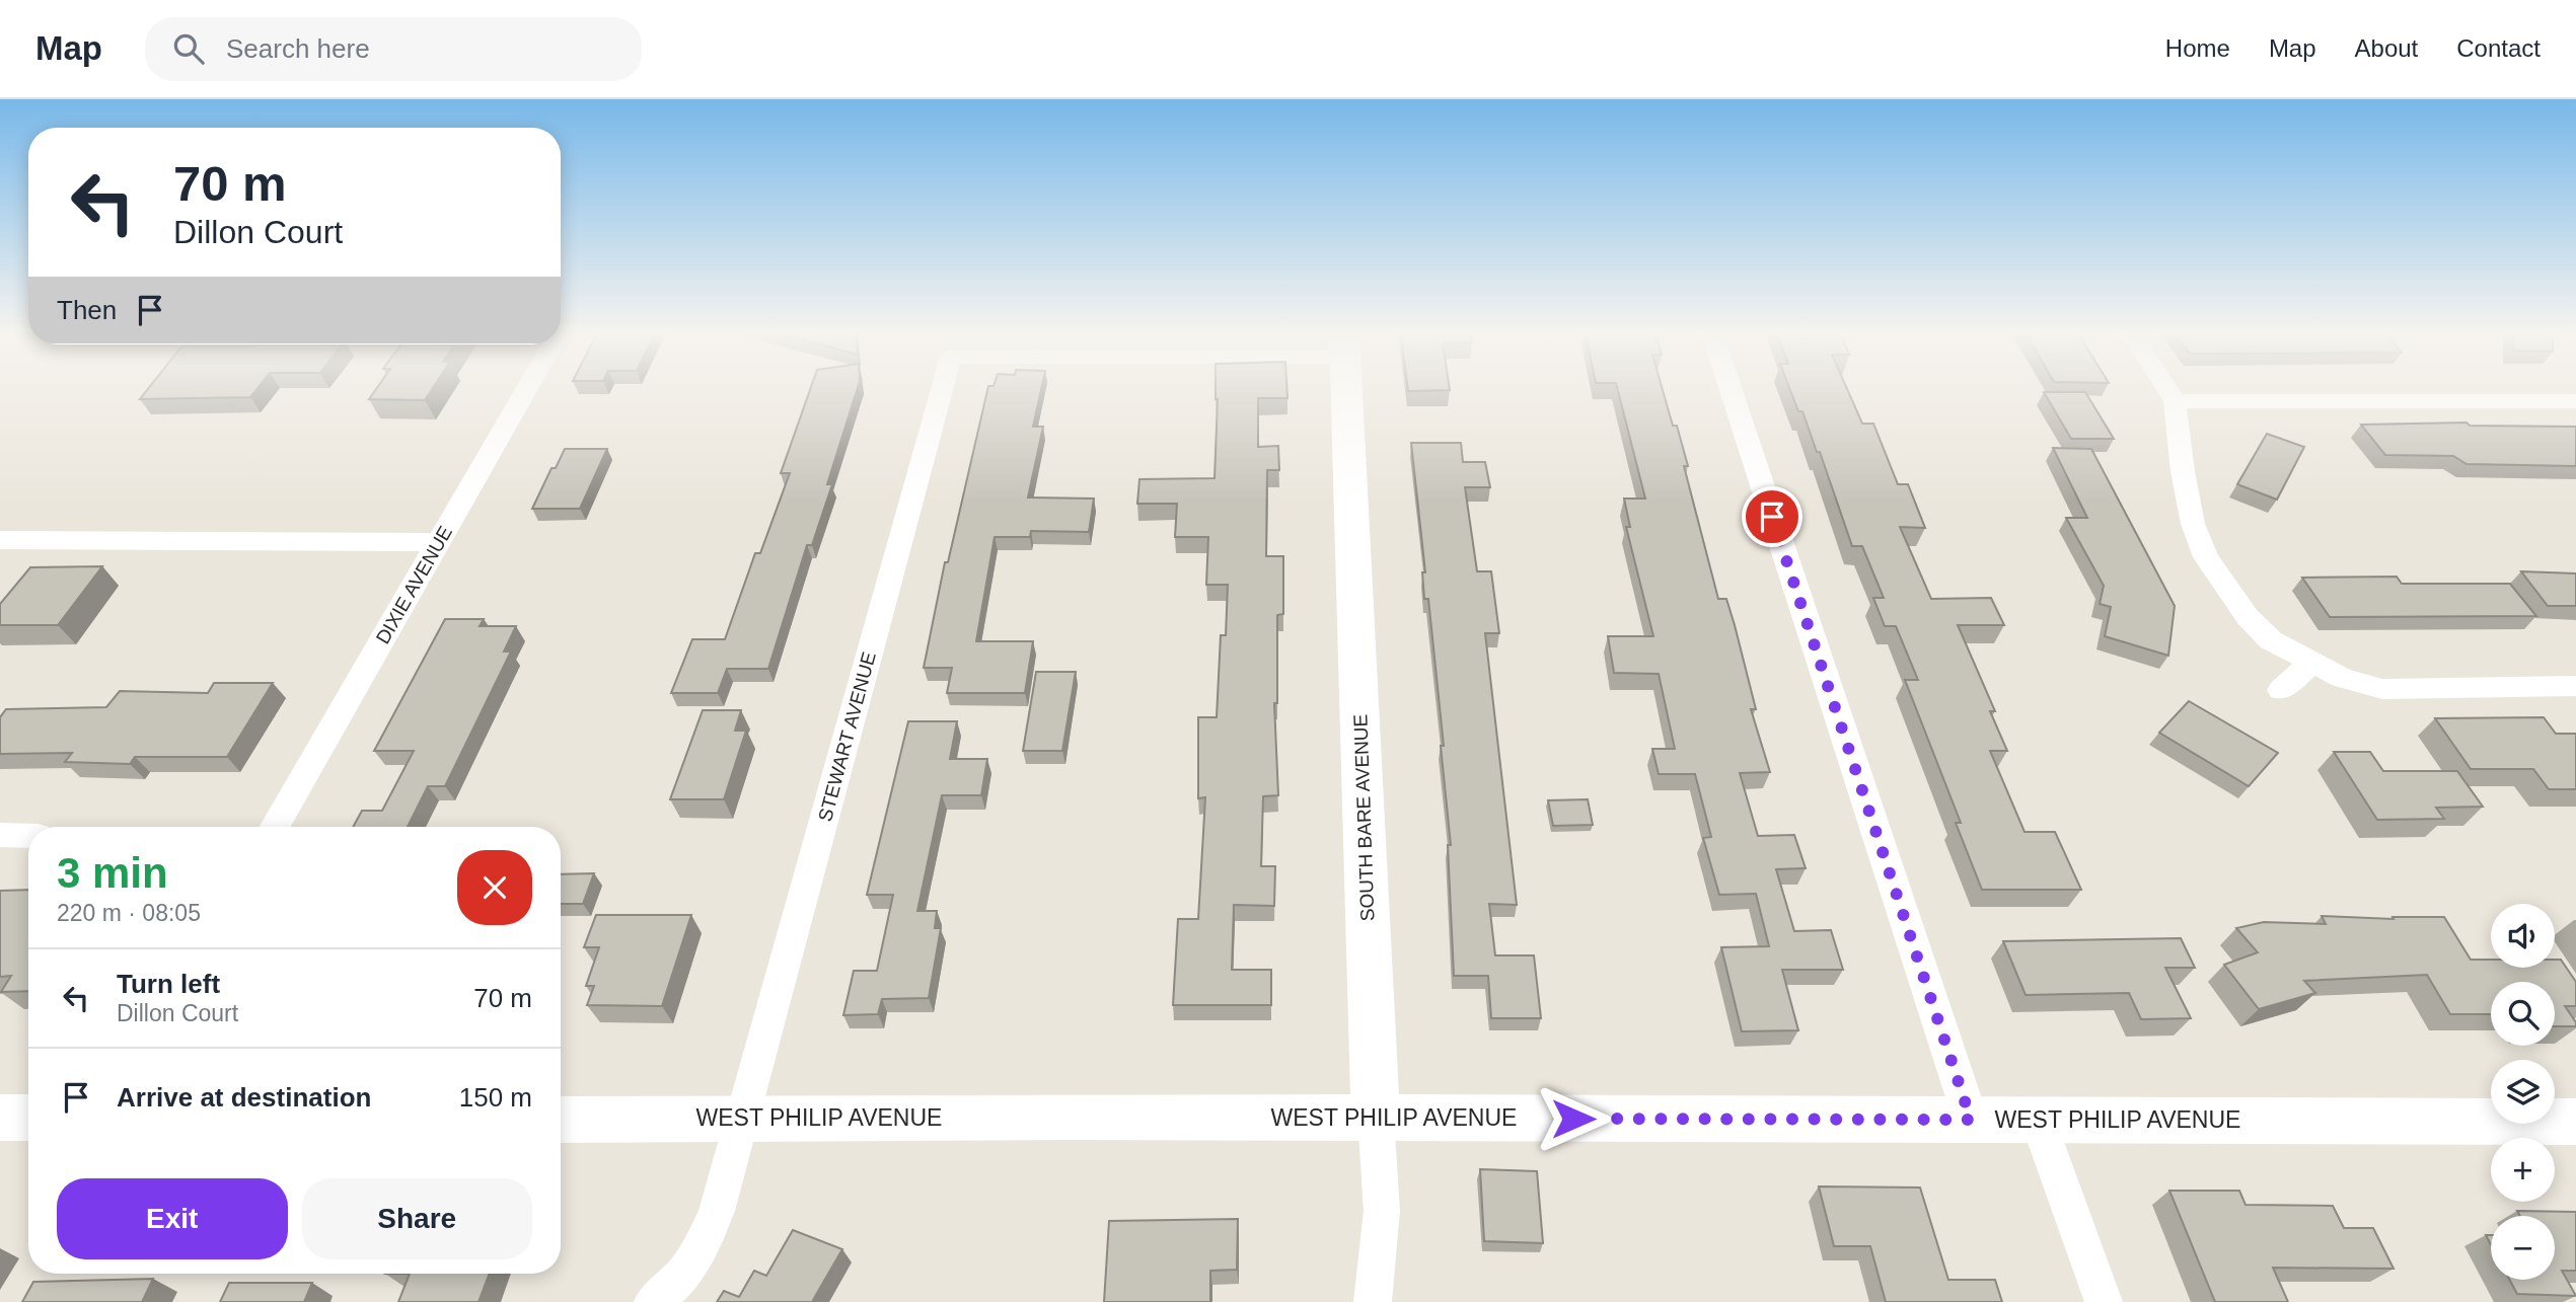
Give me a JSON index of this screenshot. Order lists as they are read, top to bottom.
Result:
{
  "streets": {
    "street": [
      "DIXIE AVENUE",
      "STEWART AVENUE",
      "SOUTH BARE AVENUE",
      "WEST PHILIP AVENUE"
    ]
  },
  "crossings": [
    ["STEWART AVENUE", "WEST PHILIP AVENUE"],
    ["SOUTH BARE AVENUE", "WEST PHILIP AVENUE"]
  ],
  "page": {
    "header": "Map",
    "search": "Search here",
    "nav": [
      "Home",
      "Map",
      "About",
      "Contact"
    ],
    "turn": ["70 m", "Dillon Court"],
    "then": "Then",
    "heading": ["3 min", "220 m · 08:05"],
    "map_buttons": ["+", "−"],
    "list": [
      {
        "name": "Turn left",
        "note": "Dillon Court",
        "value": "70 m"
      },
      {
        "name": "Arrive at destination",
        "value": "150 m"
      }
    ],
    "buttons": ["Exit", "Share"]
  }
}
